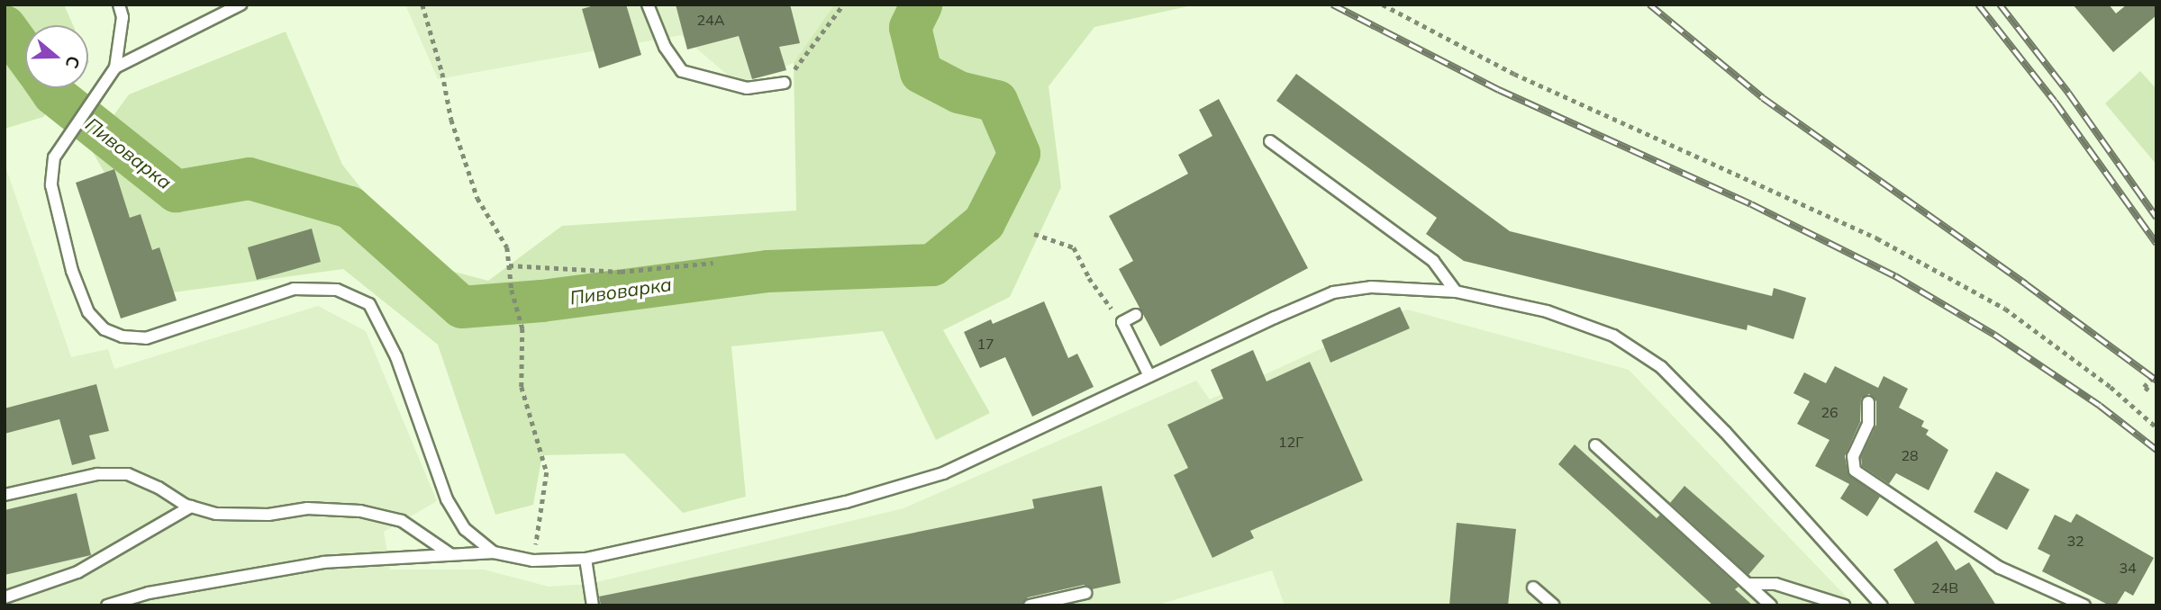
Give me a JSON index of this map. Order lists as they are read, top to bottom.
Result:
{
  "water": ["Пивоварка"],
  "house_numbers": [
    "24А",
    "17",
    "26",
    "12Г",
    "28",
    "32",
    "34",
    "24В"
  ],
  "north": "right"
}
